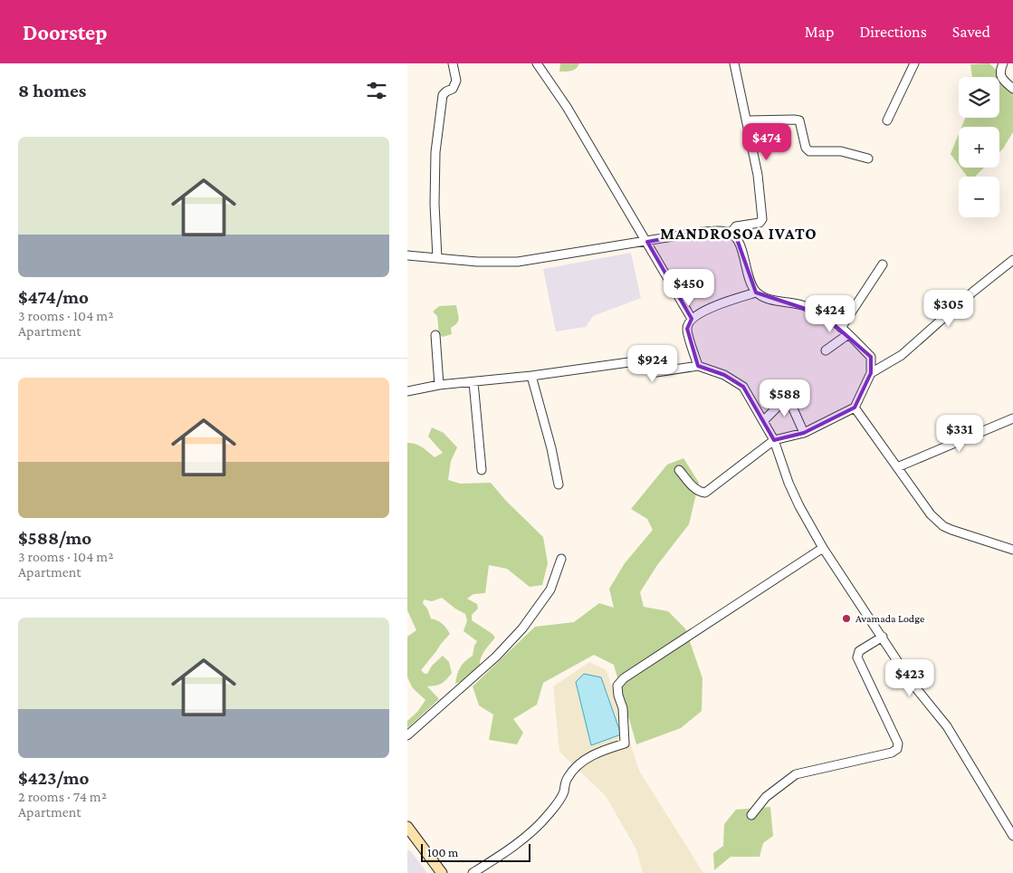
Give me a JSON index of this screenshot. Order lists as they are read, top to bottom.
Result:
{
  "districts": ["MANDROSOA IVATO"],
  "places": ["Avamada Lodge"],
  "scale_bar": "100 m",
  "page": {
    "header": "Doorstep",
    "nav": ["Map", "Directions", "Saved"],
    "heading": "8 homes",
    "map_buttons": ["+", "−"],
    "list": [
      {
        "name": "$474/mo",
        "note": "3 rooms · 104 m² · Apartment"
      },
      {
        "name": "$588/mo",
        "note": "3 rooms · 104 m² · Apartment"
      },
      {
        "name": "$423/mo",
        "note": "2 rooms · 74 m² · Apartment"
      }
    ],
    "price": [
      "$474",
      "$450",
      "$305",
      "$424",
      "$924",
      "$588",
      "$331",
      "$423"
    ],
    "scale": "100 m"
  }
}
